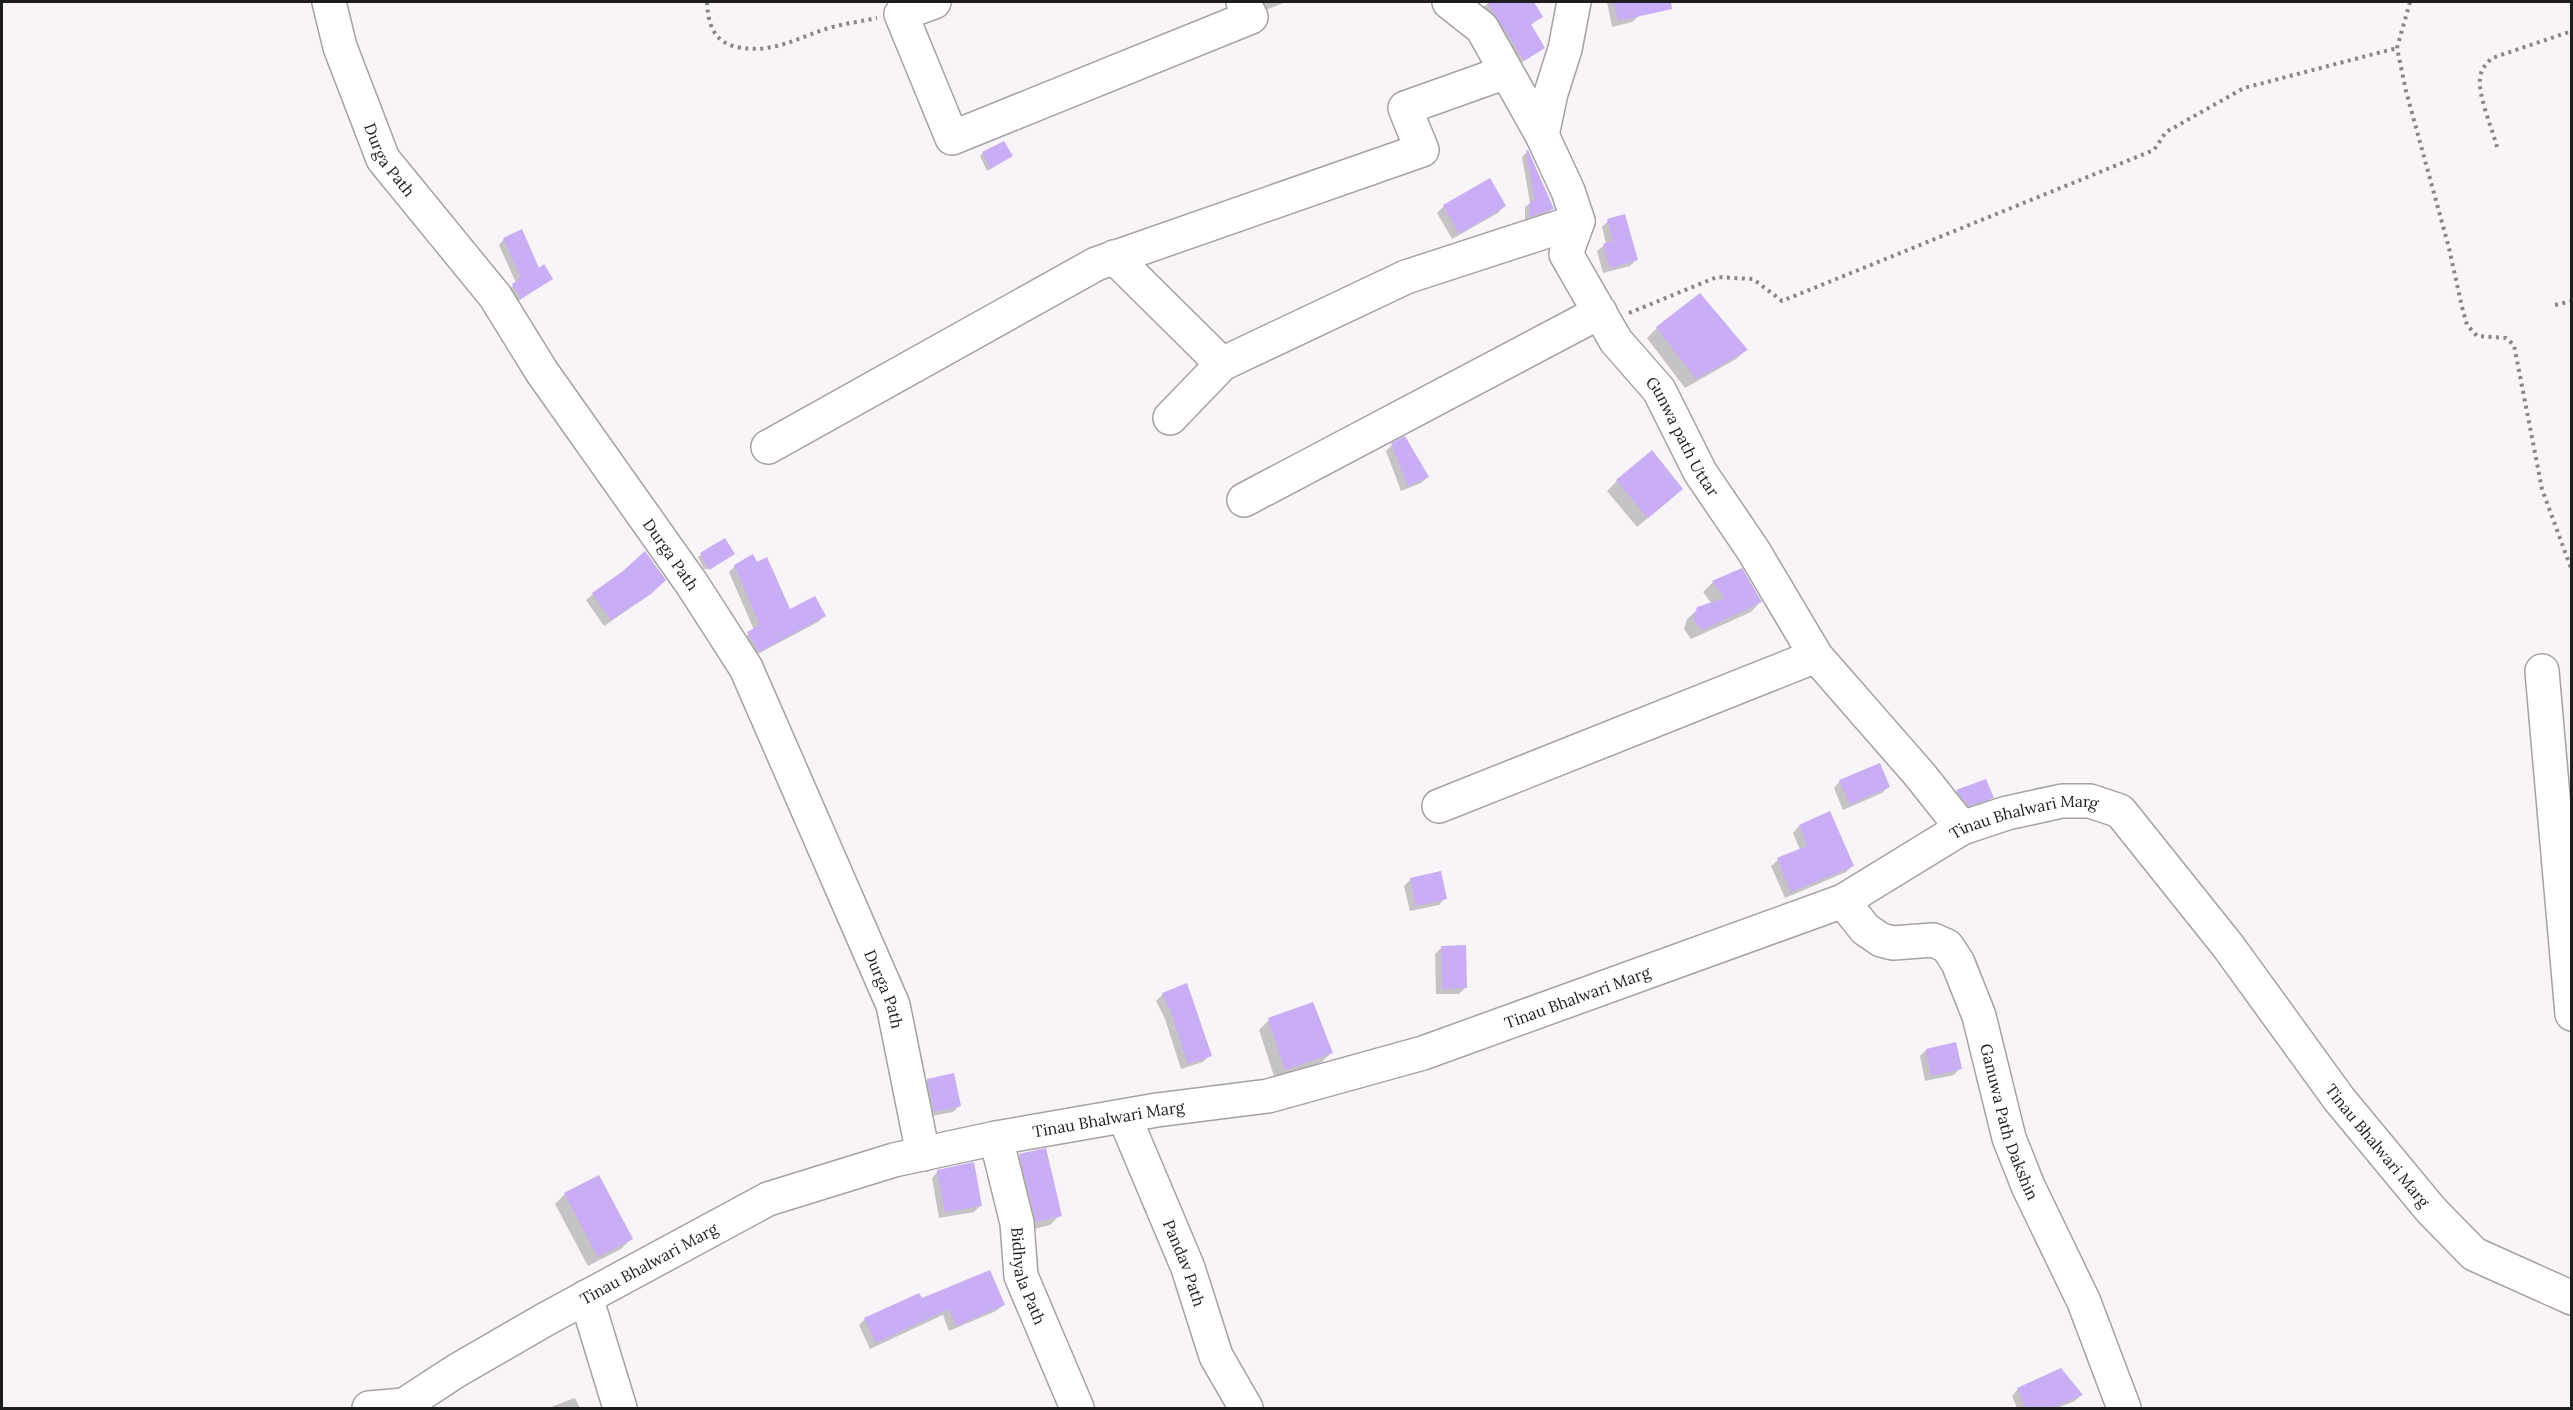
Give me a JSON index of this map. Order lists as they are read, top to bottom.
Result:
{
  "streets": {
    "street": [
      "Durga Path",
      "Gunwa path Uttar",
      "Tinau Bhalwari Marg",
      "Ganuwa Path Dakshin",
      "Pandav Path",
      "Bidhyala Path"
    ]
  },
  "crossings": [
    ["Durga Path", "Tinau Bhalwari Marg"],
    ["Gunwa path Uttar", "Tinau Bhalwari Marg"],
    ["Tinau Bhalwari Marg", "Ganuwa Path Dakshin"],
    ["Tinau Bhalwari Marg", "Pandav Path"],
    ["Tinau Bhalwari Marg", "Bidhyala Path"]
  ]
}
